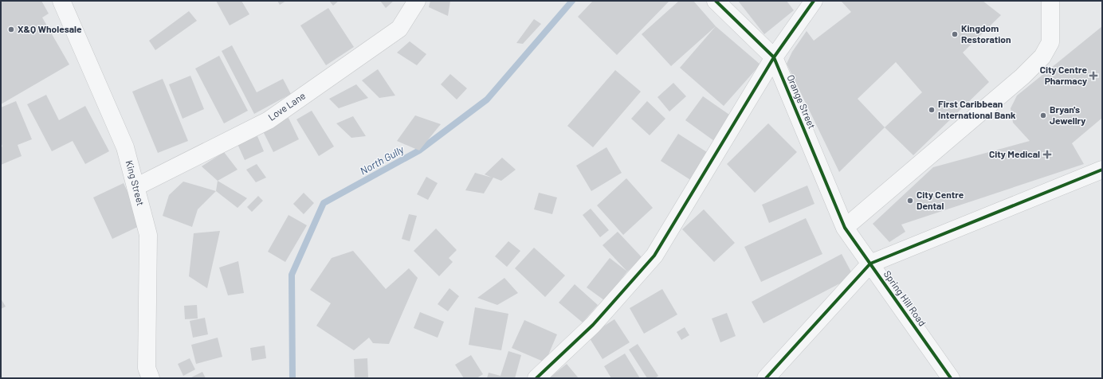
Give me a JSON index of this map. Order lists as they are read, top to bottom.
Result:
{
  "streets": {
    "street": [
      "Orange Street",
      "Love Lane",
      "King Street",
      "Spring Hill Road"
    ]
  },
  "crossings": [
    ["Orange Street", "Spring Hill Road"],
    ["Love Lane", "King Street"]
  ],
  "water": ["North Gully"],
  "places": {
    "other": [
      "X&Q Wholesale",
      "Kingdom Restoration",
      "First Caribbean International Bank",
      "Bryan's Jewellry",
      "City Centre Dental"
    ],
    "health": ["City Centre Pharmacy", "City Medical"]
  }
}
